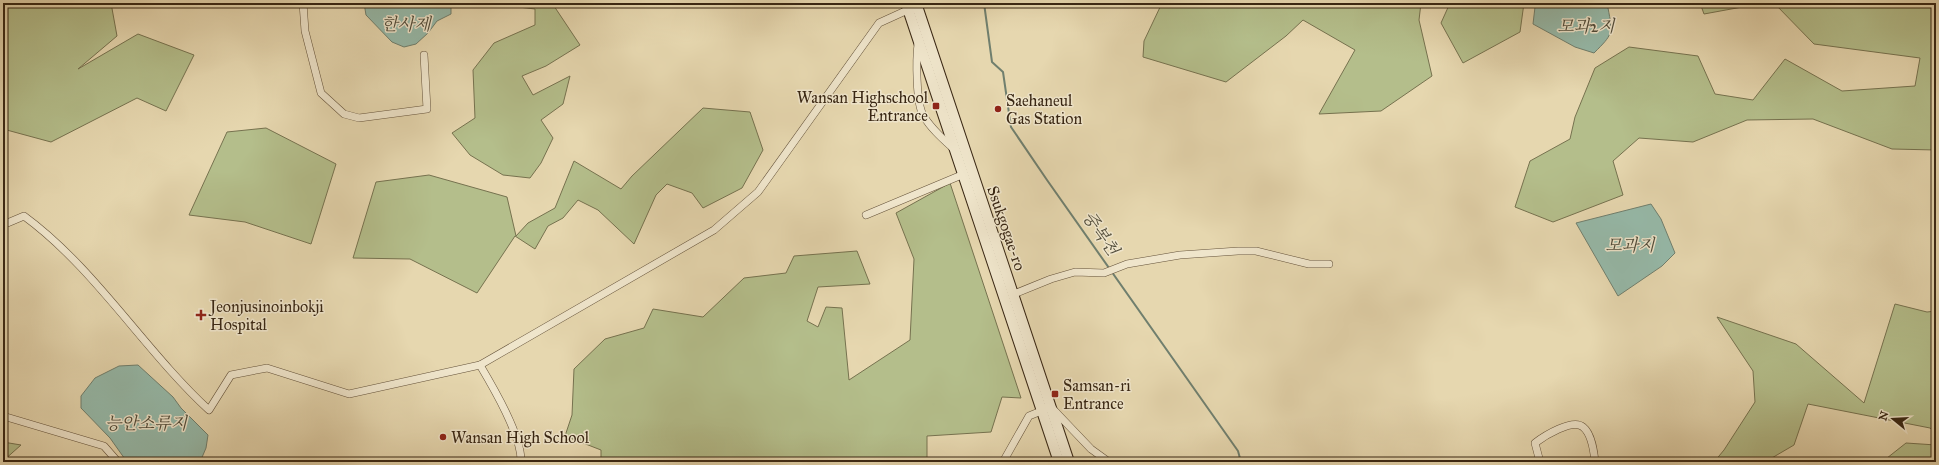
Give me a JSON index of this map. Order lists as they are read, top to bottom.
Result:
{
  "streets": {
    "street": ["Ssukgogae-ro"]
  },
  "water": [
    "한사제",
    "모과2지",
    "중복천",
    "모과지",
    "능안소류지"
  ],
  "places": {
    "transit": ["Wansan Highschool Entrance", "Samsan-ri Entrance"],
    "other": ["Saehaneul Gas Station", "Wansan High School"],
    "health": ["Jeonjusinoinbokji Hospital"]
  },
  "north": "left"
}
